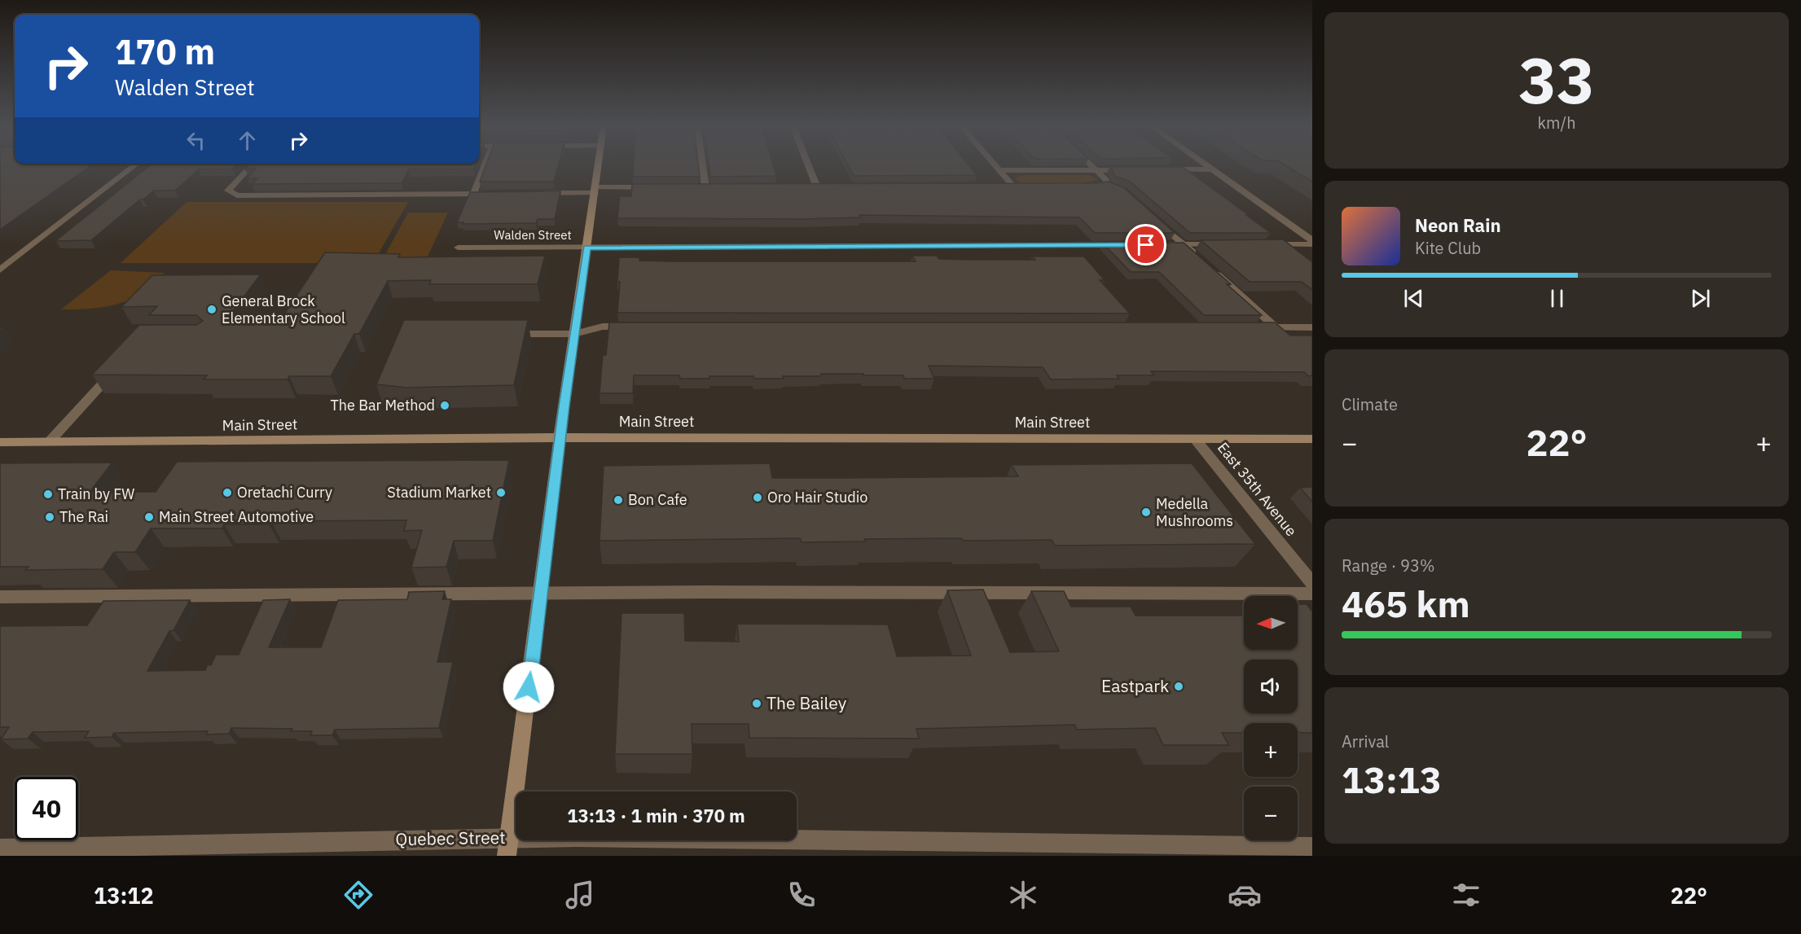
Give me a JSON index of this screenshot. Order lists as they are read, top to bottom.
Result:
{
  "streets": {
    "main road": ["Main Street"],
    "street": ["Walden Street", "East 35th Avenue", "Quebec Street"]
  },
  "crossings": [
    ["Main Street", "East 35th Avenue"]
  ],
  "places": [
    "General Brock Elementary School",
    "The Bar Method",
    "Oretachi Curry",
    "Stadium Market",
    "Train by FW",
    "Oro Hair Studio",
    "Bon Cafe",
    "Medella Mushrooms",
    "The Rai",
    "Main Street Automotive",
    "Eastpark",
    "The Bailey"
  ],
  "north": "left",
  "page": {
    "tile": [
      ["33", "km/h"],
      "Climate",
      ["Range · 93%", "465 km"],
      ["Arrival", "13:13"]
    ],
    "turn": ["170 m", "Walden Street"],
    "song": ["Neon Rain", "Kite Club"],
    "heat": ["−", "22°", "+"],
    "map_buttons": ["+", "−"],
    "limit": "40",
    "trip": "13:13 · 1 min · 370 m",
    "tabs": ["13:12", "22°"]
  }
}
